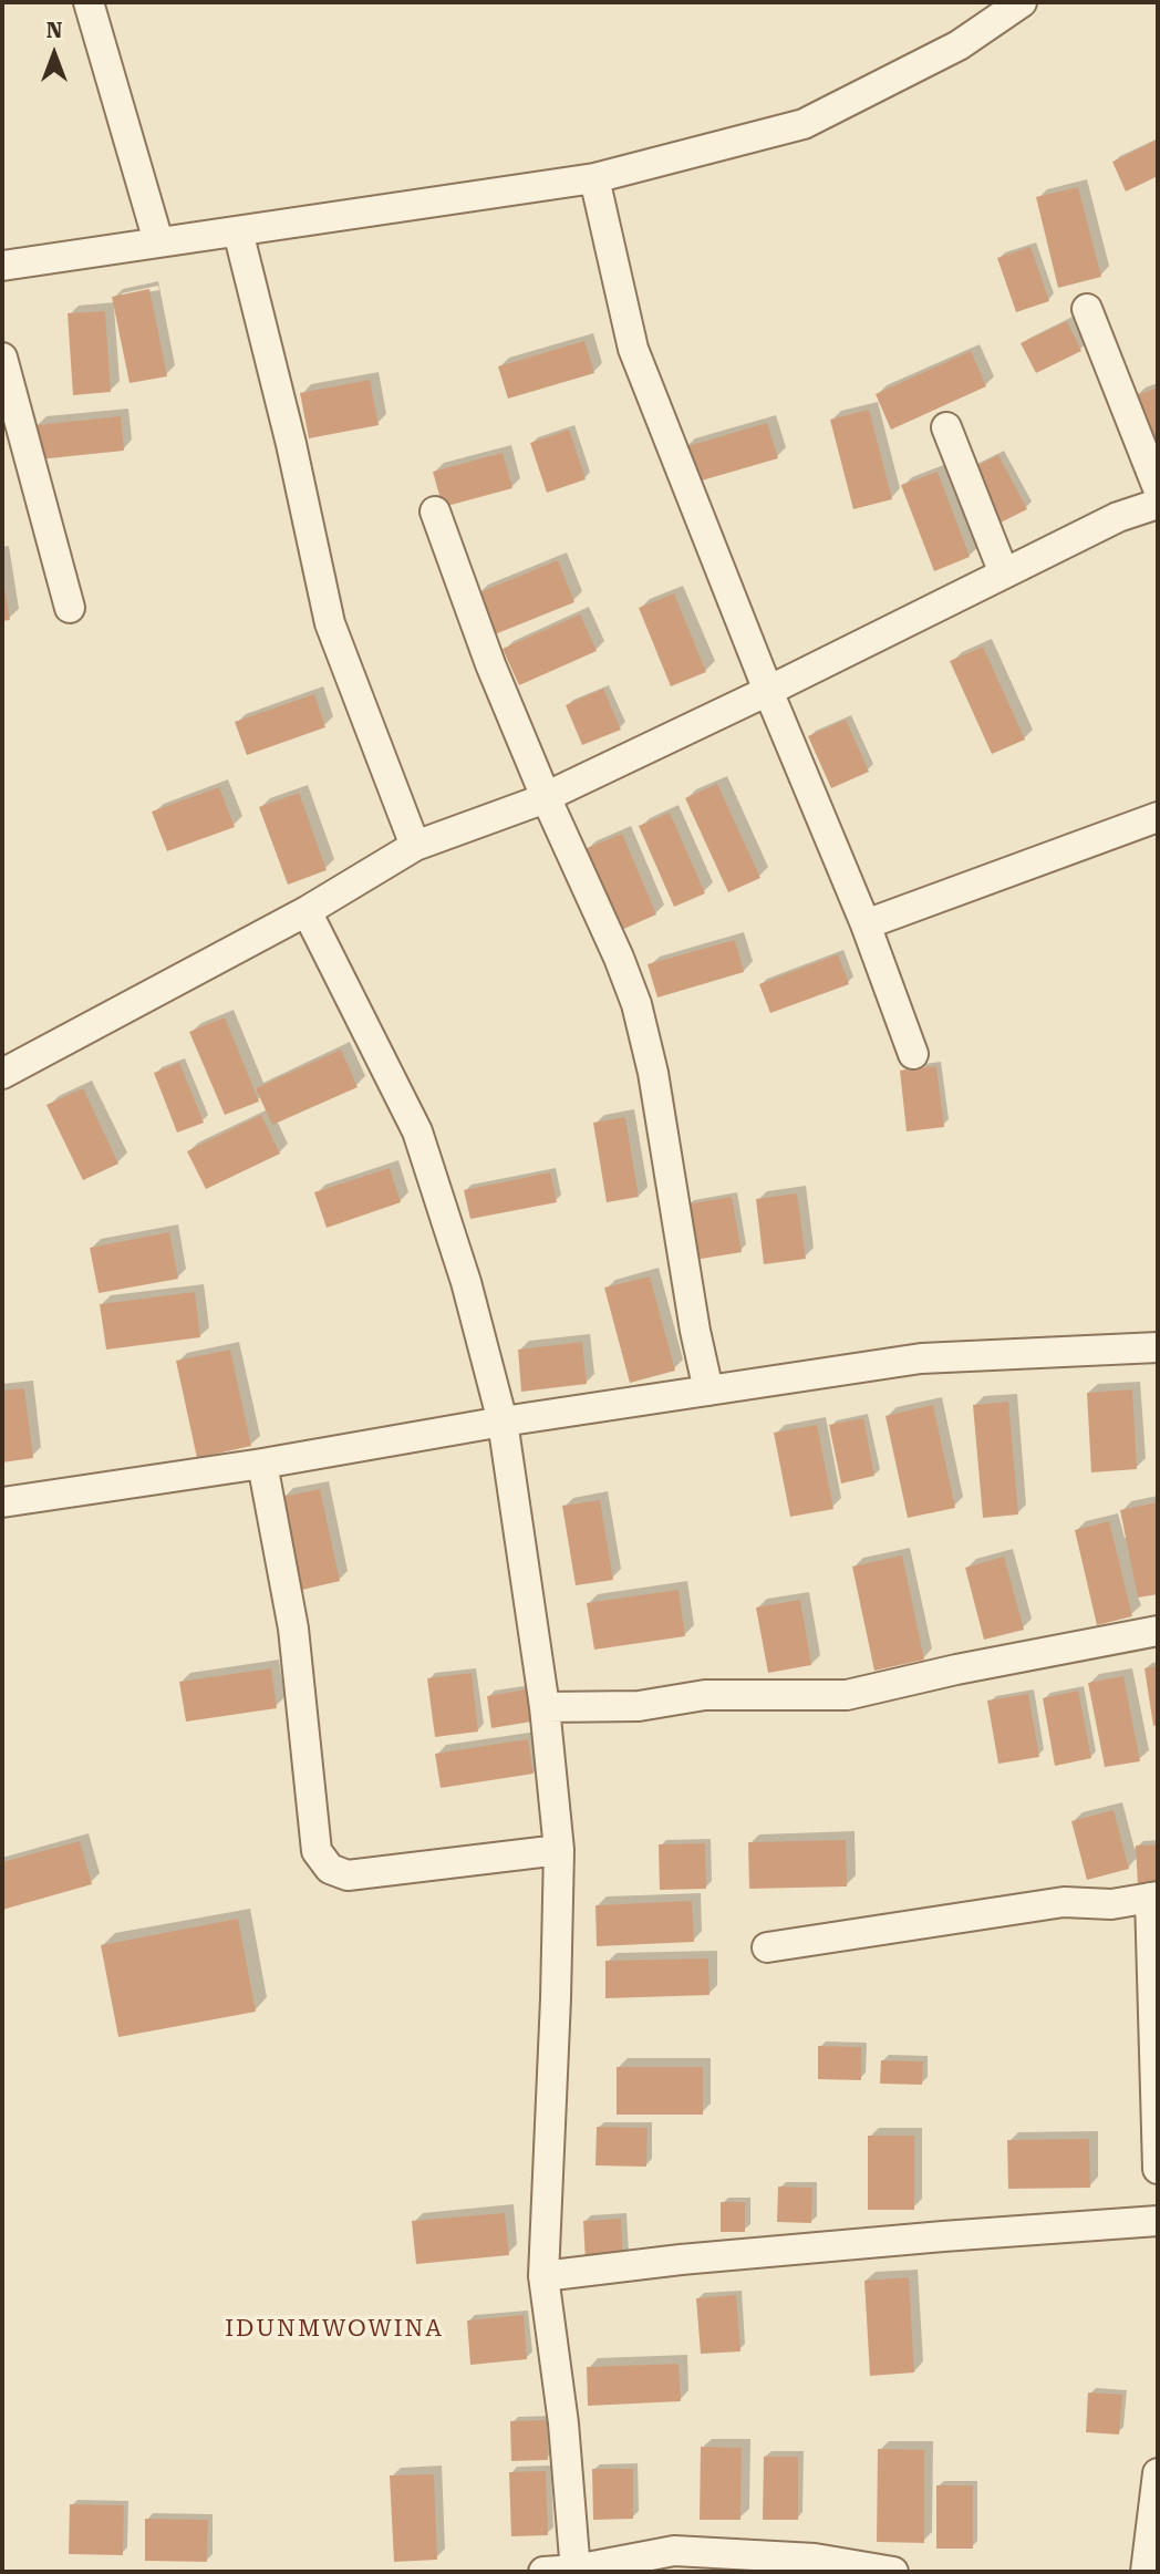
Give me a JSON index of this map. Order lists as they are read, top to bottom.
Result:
{
  "districts": ["IDUNMWOWINA"],
  "north": "top"
}
